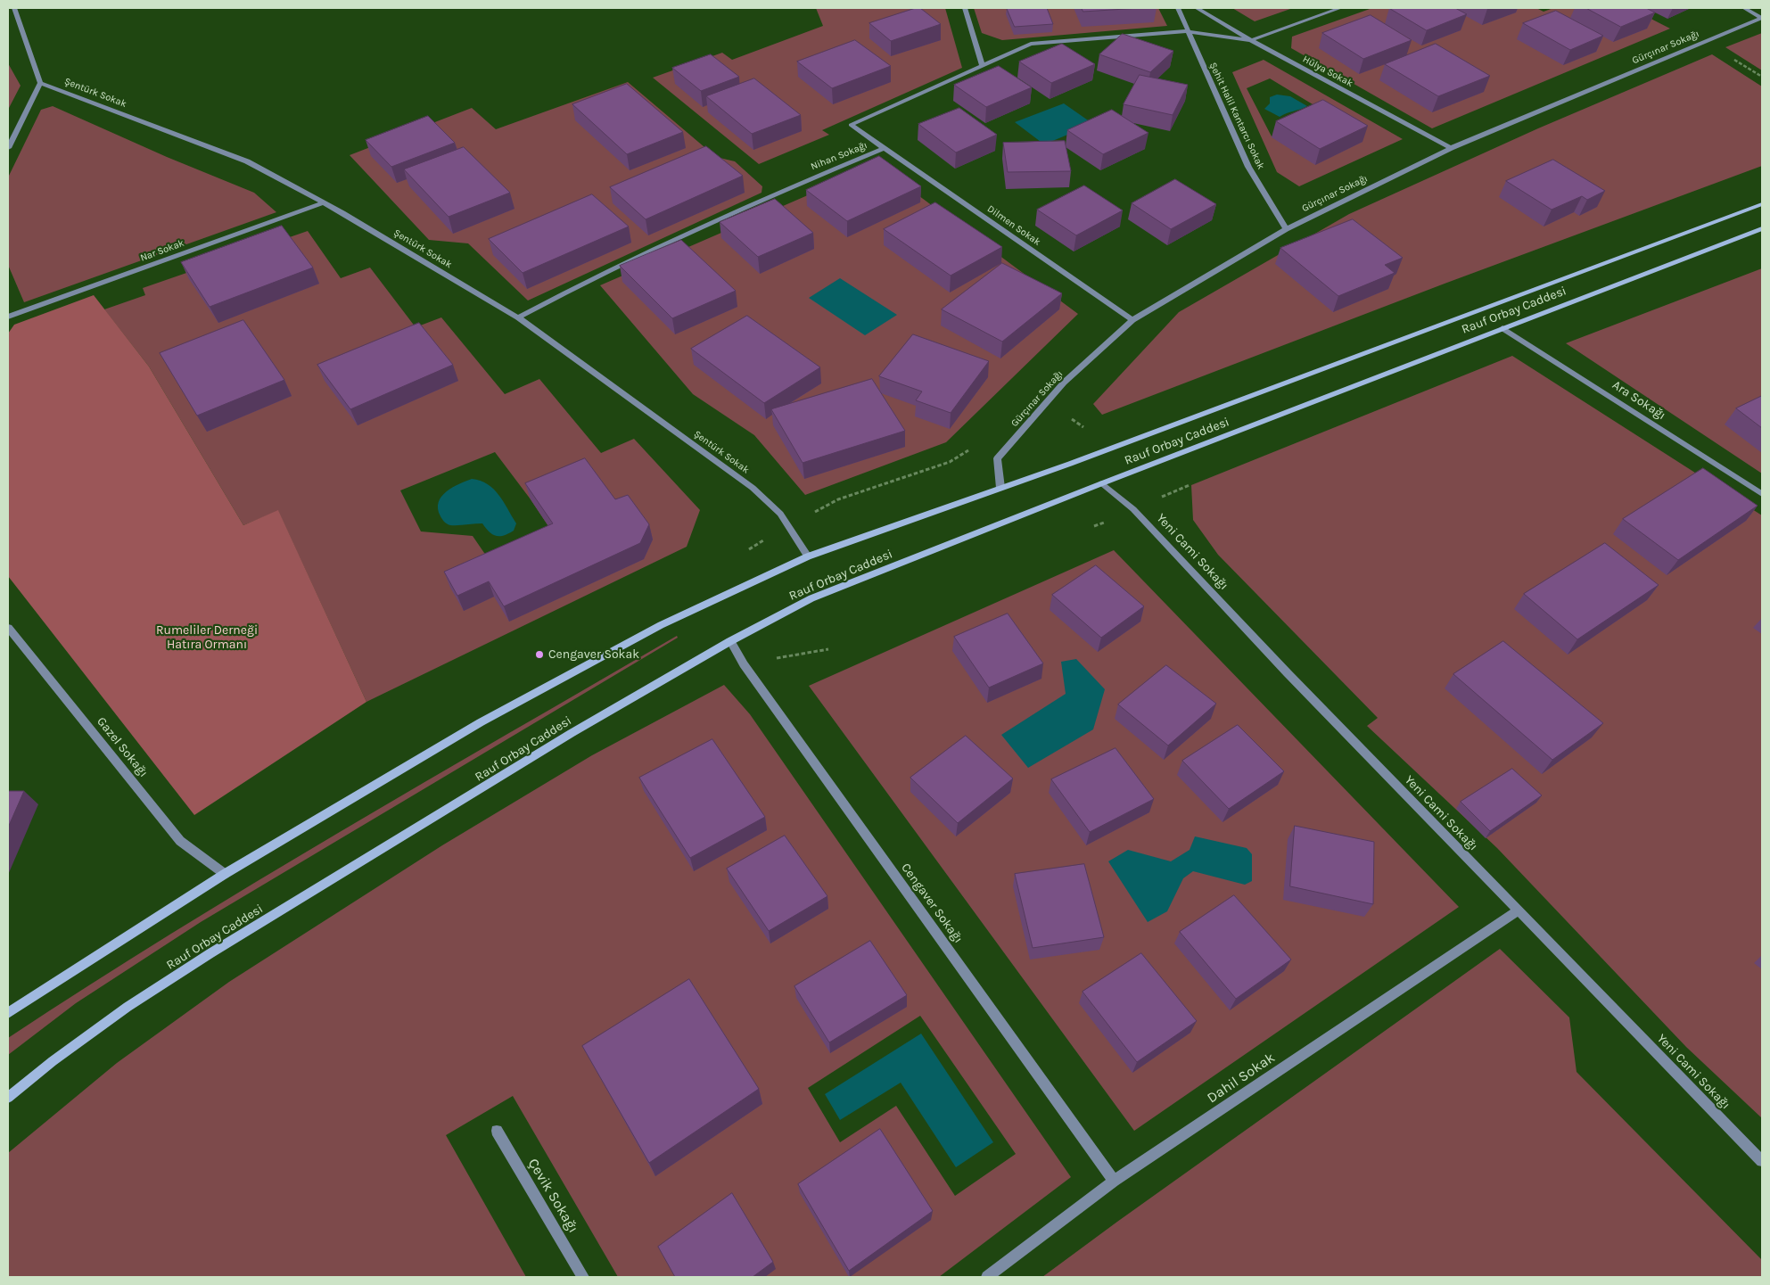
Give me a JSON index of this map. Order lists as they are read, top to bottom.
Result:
{
  "streets": {
    "street": [
      "Gürçınar Sokağı",
      "Hülya Sokak",
      "Şentürk Sokak",
      "Şehit Halil Kantarcı Sokak",
      "Nihan Sokağı",
      "Dilmen Sokak",
      "Nar Sokak",
      "Rauf Orbay Caddesi",
      "Ara Sokağı",
      "Yeni Cami Sokağı",
      "Gazel Sokağı",
      "Cengaver Sokağı",
      "Dahil Sokak",
      "Çevik Sokağı"
    ]
  },
  "crossings": [
    ["Gürçınar Sokağı", "Hülya Sokak"],
    ["Gürçınar Sokağı", "Şehit Halil Kantarcı Sokak"],
    ["Gürçınar Sokağı", "Dilmen Sokak"],
    ["Gürçınar Sokağı", "Rauf Orbay Caddesi"],
    ["Hülya Sokak", "Nihan Sokağı"],
    ["Şentürk Sokak", "Nihan Sokağı"],
    ["Şentürk Sokak", "Nar Sokak"],
    ["Şentürk Sokak", "Rauf Orbay Caddesi"],
    ["Şehit Halil Kantarcı Sokak", "Nihan Sokağı"],
    ["Nihan Sokağı", "Dilmen Sokak"],
    ["Rauf Orbay Caddesi", "Ara Sokağı"],
    ["Rauf Orbay Caddesi", "Yeni Cami Sokağı"],
    ["Rauf Orbay Caddesi", "Gazel Sokağı"],
    ["Rauf Orbay Caddesi", "Cengaver Sokağı"],
    ["Yeni Cami Sokağı", "Dahil Sokak"],
    ["Cengaver Sokağı", "Dahil Sokak"]
  ],
  "parks": ["Rumeliler Derneği Hatıra Ormanı"],
  "places": ["Cengaver Sokak"]
}
